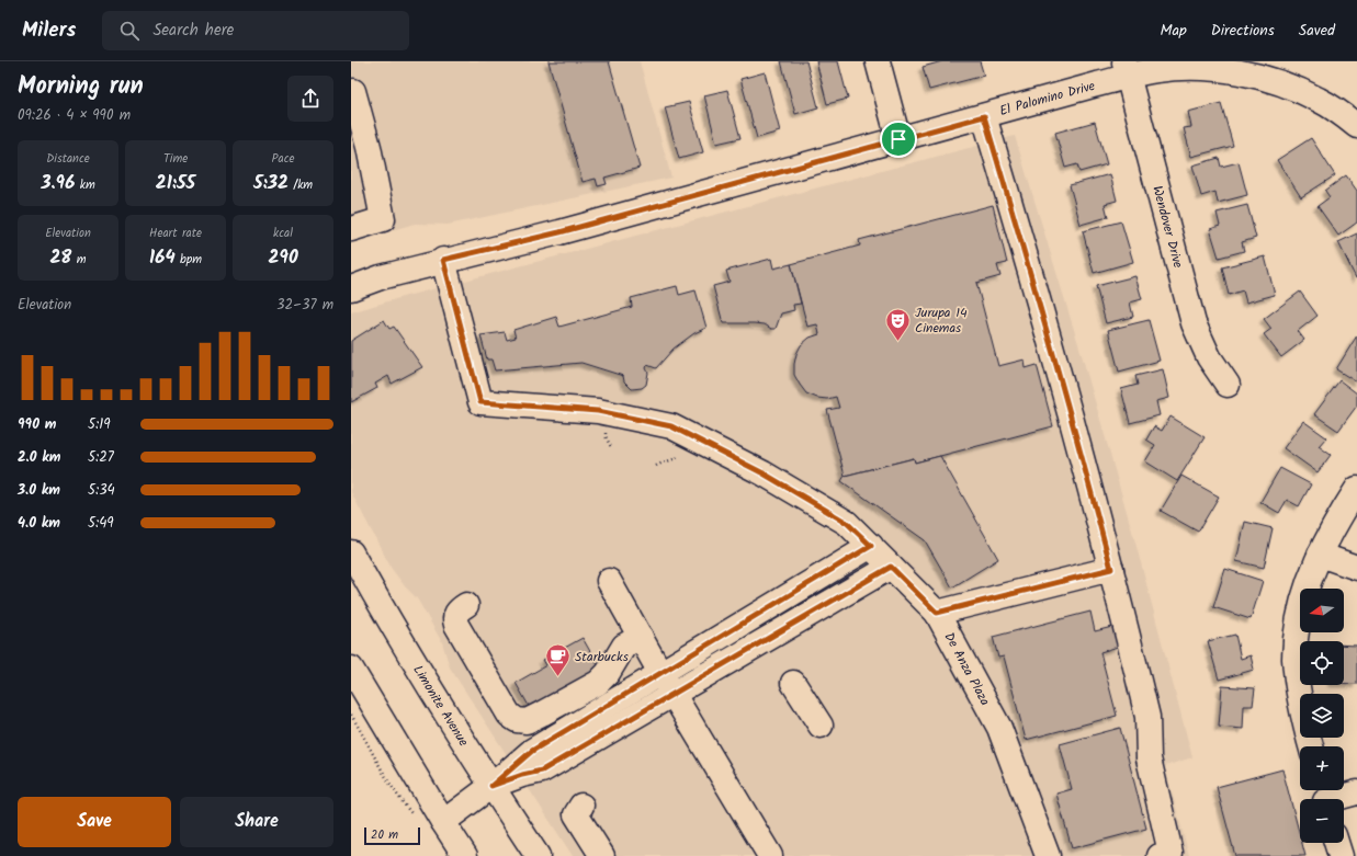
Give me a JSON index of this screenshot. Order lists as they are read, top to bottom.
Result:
{
  "streets": {
    "street": [
      "El Palomino Drive",
      "Wendover Drive",
      "De Anza Plaza",
      "Limonite Avenue"
    ]
  },
  "crossings": [
    ["El Palomino Drive", "Wendover Drive"],
    ["El Palomino Drive", "De Anza Plaza"]
  ],
  "places": {
    "theatre": ["Jurupa 14 Cinemas"],
    "cafe": ["Starbucks"]
  },
  "scale_bar": "20 m",
  "north": "left",
  "page": {
    "header": "Milers",
    "search": "Search here",
    "nav": ["Map", "Directions", "Saved"],
    "heading": ["Morning run", "09:26 · 4 × 990 m"],
    "stats": [
      ["Distance", "3.96 km"],
      ["Time", "21:55"],
      ["Pace", "5:32 /km"],
      ["Elevation", "28 m"],
      ["Heart rate", "164 bpm"],
      ["kcal", "290"]
    ],
    "chart": ["Elevation", "32–37 m"],
    "list": [
      {
        "name": "990 m",
        "note": "5:19"
      },
      {
        "name": "2.0 km",
        "note": "5:27"
      },
      {
        "name": "3.0 km",
        "note": "5:34"
      },
      {
        "name": "4.0 km",
        "note": "5:49"
      }
    ],
    "map_buttons": ["+", "−"],
    "buttons": ["Save", "Share"],
    "scale": "20 m"
  }
}
